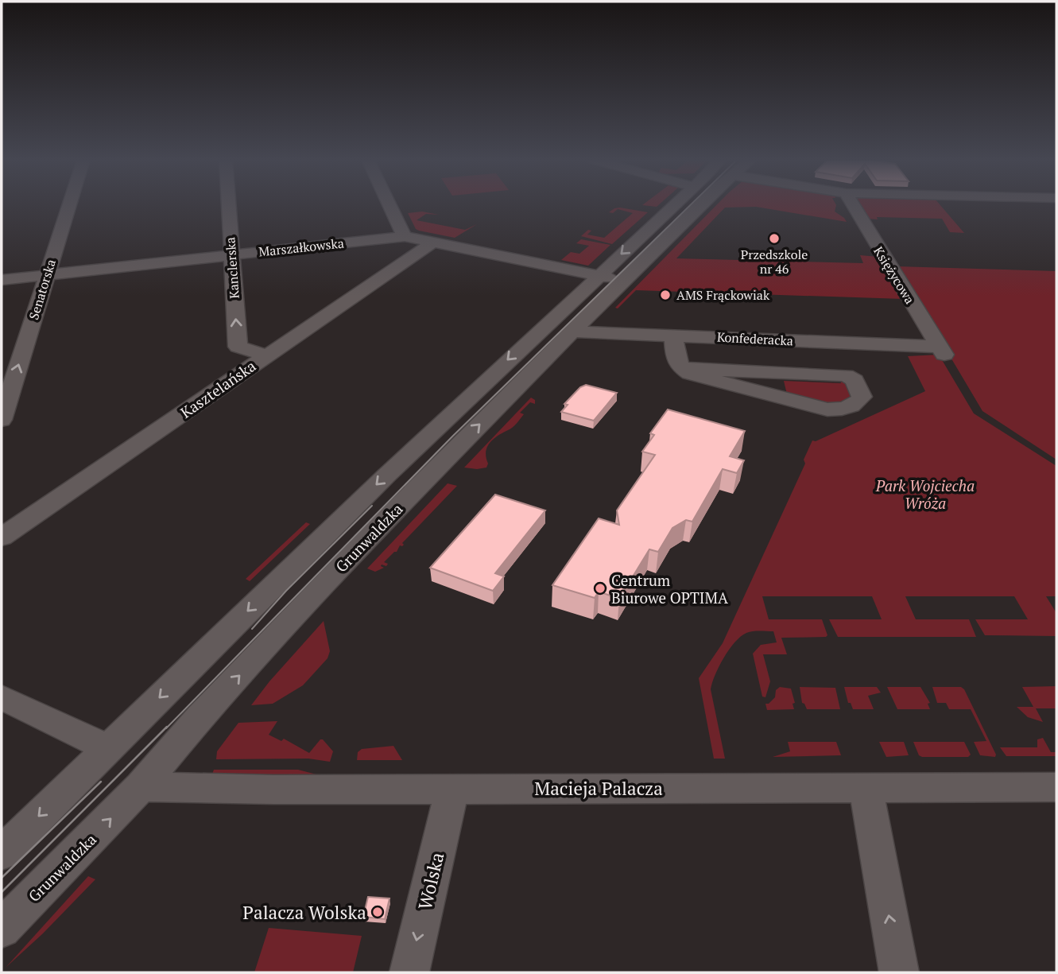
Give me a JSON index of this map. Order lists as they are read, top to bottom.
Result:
{
  "streets": {
    "street": [
      "Marszałkowska",
      "Kanclerska",
      "Księżycowa",
      "Senatorska",
      "Konfederacka",
      "Kasztelańska",
      "Grunwaldzka",
      "Macieja Palacza",
      "Wolska"
    ]
  },
  "crossings": [
    ["Marszałkowska", "Kanclerska"],
    ["Marszałkowska", "Senatorska"],
    ["Marszałkowska", "Kasztelańska"],
    ["Marszałkowska", "Grunwaldzka"],
    ["Kanclerska", "Kasztelańska"],
    ["Księżycowa", "Konfederacka"],
    ["Konfederacka", "Grunwaldzka"],
    ["Grunwaldzka", "Macieja Palacza"],
    ["Macieja Palacza", "Wolska"]
  ],
  "one_way": ["Kanclerska", "Senatorska", "Wolska"],
  "parks": ["Park Wojciecha Wróża"],
  "places": [
    "Przedszkole nr 46",
    "AMS Frąckowiak",
    "Centrum Biurowe OPTIMA",
    "Palacza Wolska"
  ]
}
